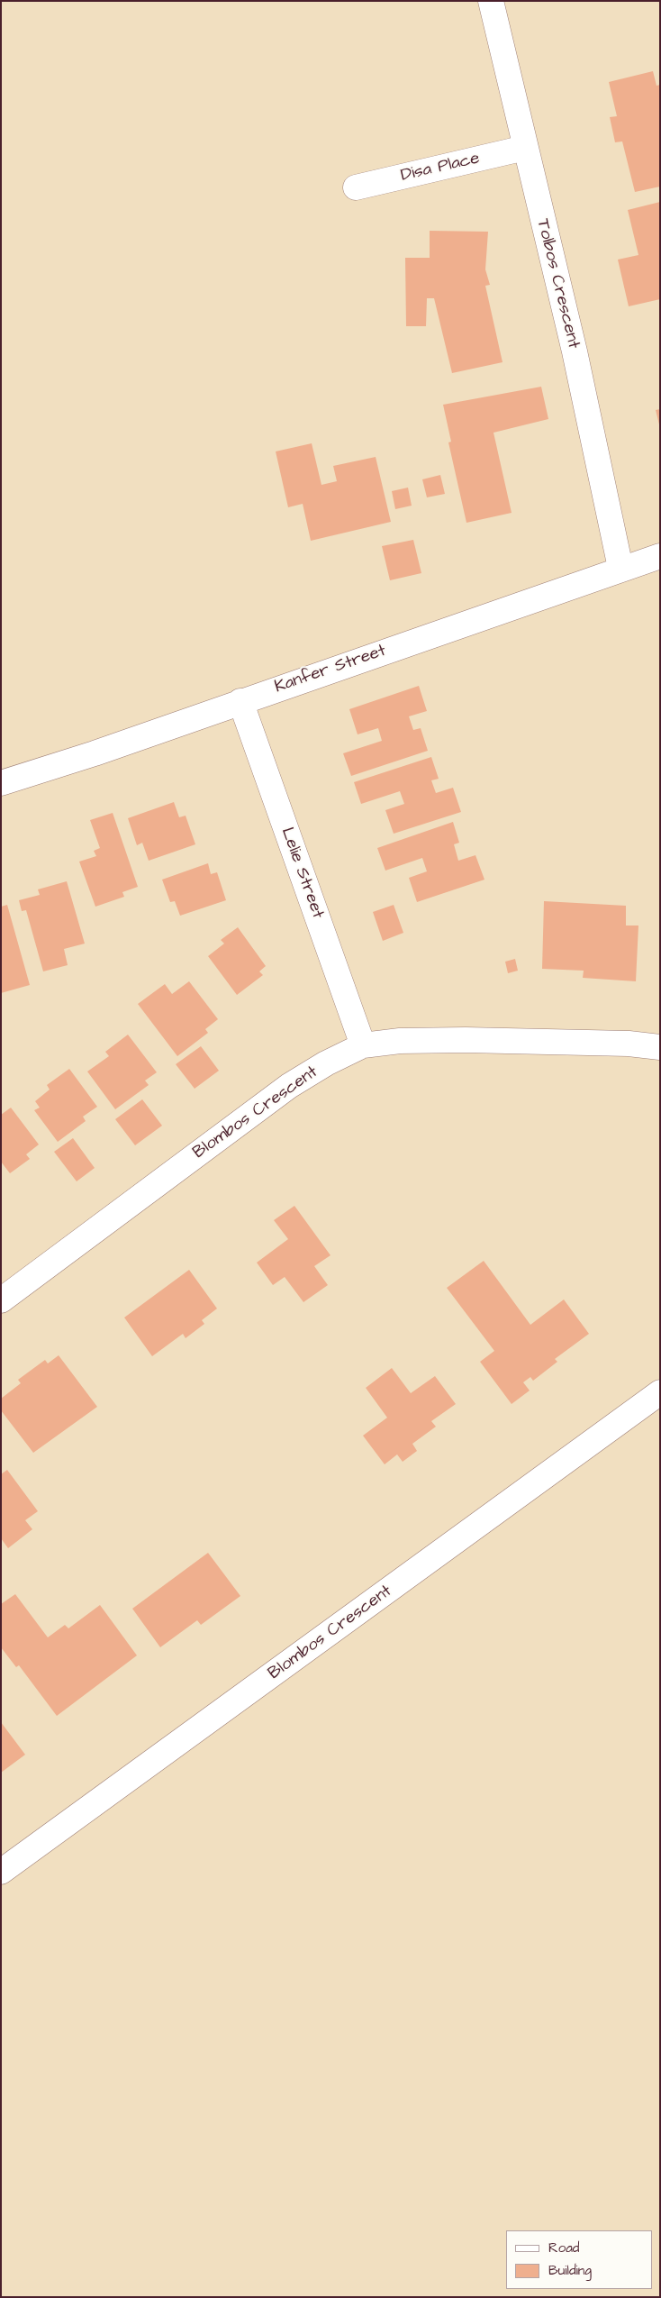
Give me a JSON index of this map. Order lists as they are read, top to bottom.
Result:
{
  "streets": {
    "street": [
      "Disa Place",
      "Tolbos Crescent",
      "Kanfer Street",
      "Lelie Street",
      "Blombos Crescent"
    ]
  },
  "crossings": [
    ["Disa Place", "Tolbos Crescent"],
    ["Tolbos Crescent", "Kanfer Street"],
    ["Kanfer Street", "Lelie Street"],
    ["Lelie Street", "Blombos Crescent"]
  ],
  "legend": ["Road", "Building"]
}
